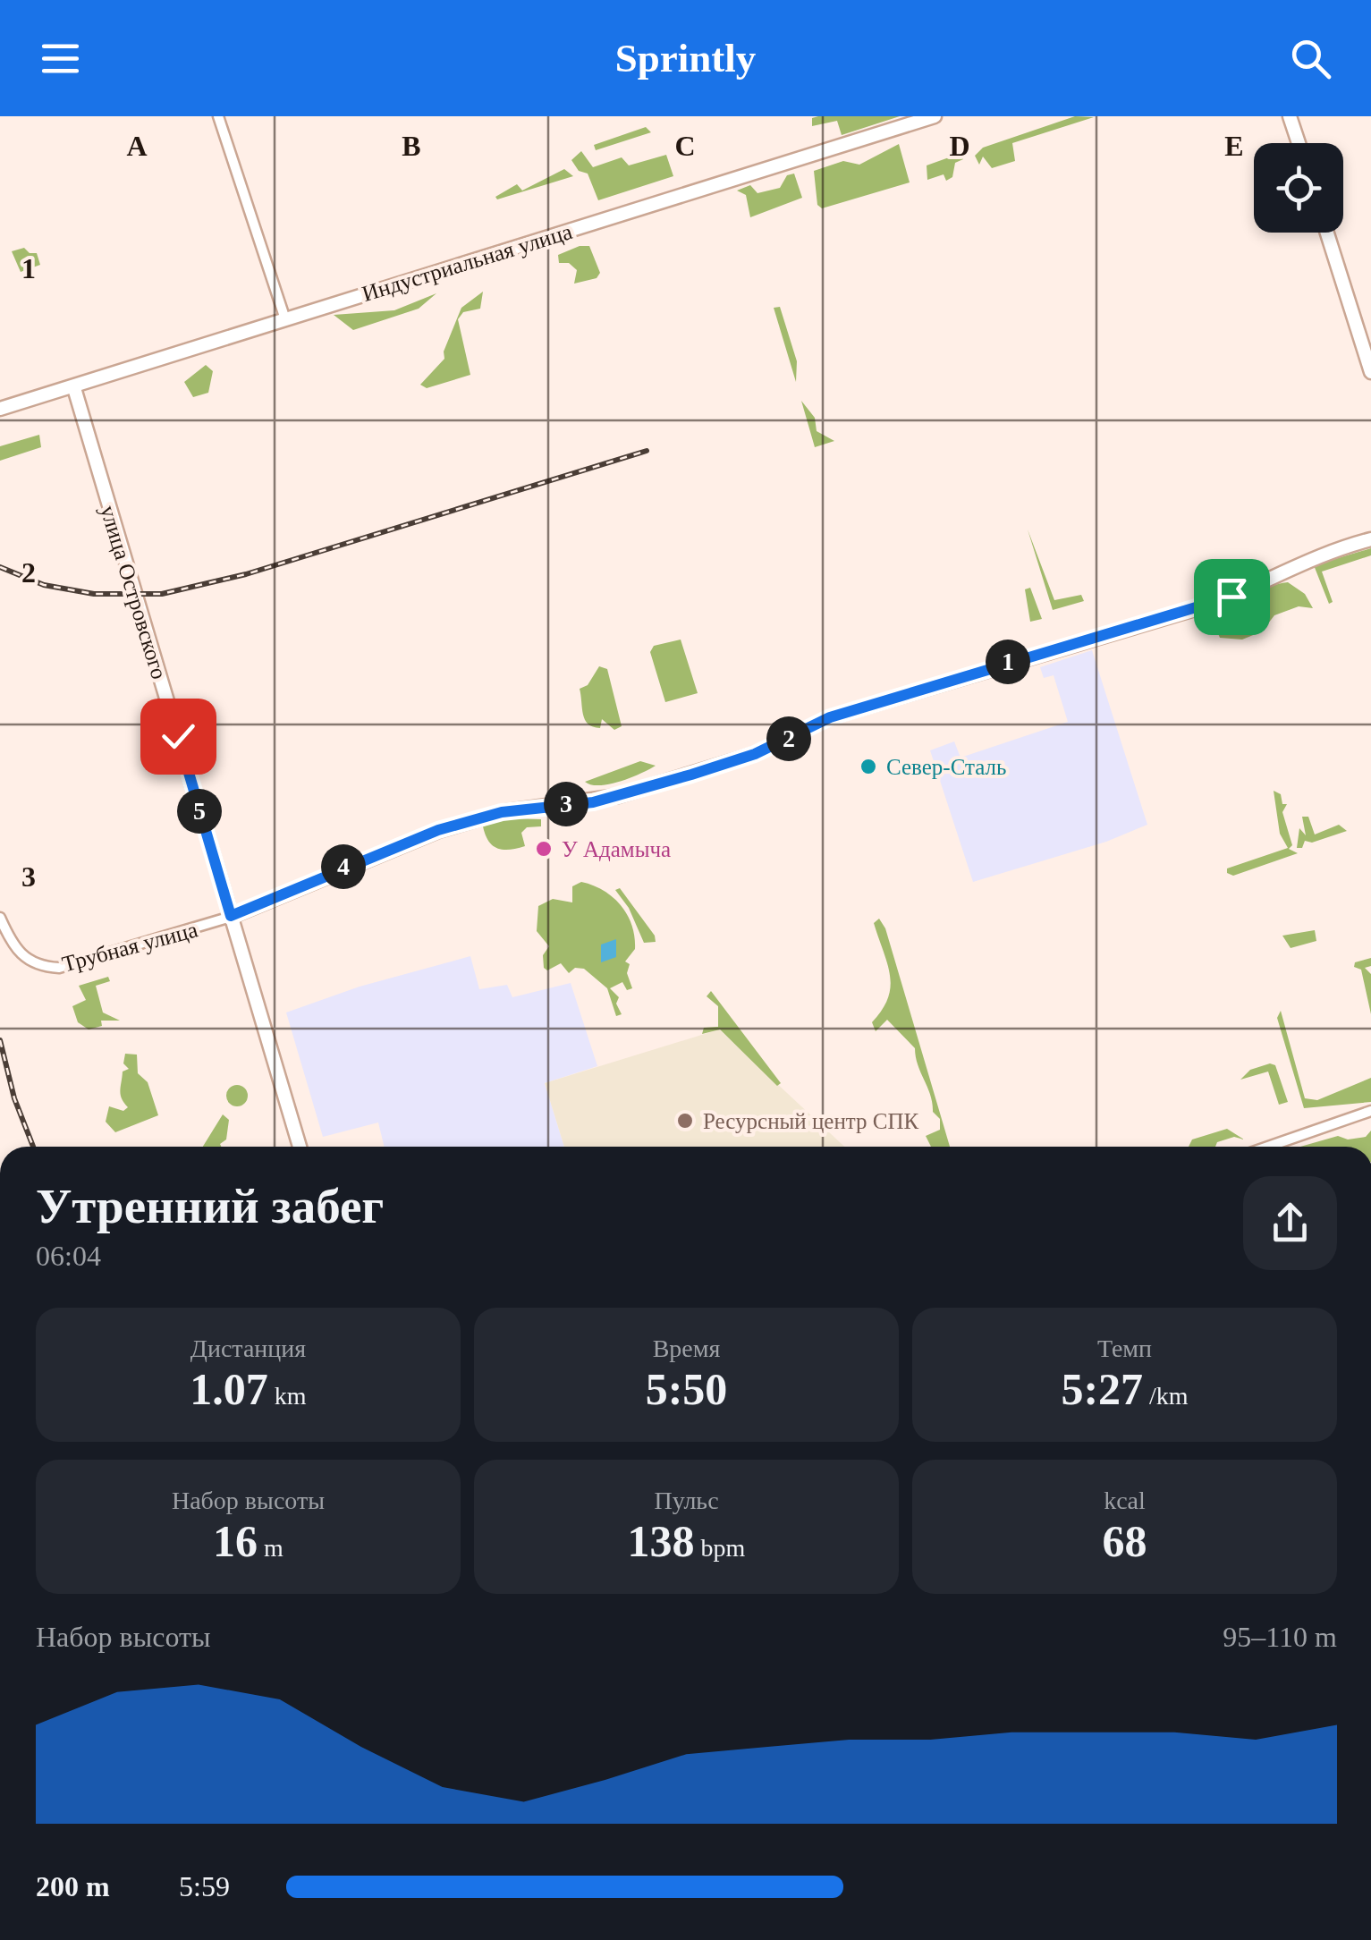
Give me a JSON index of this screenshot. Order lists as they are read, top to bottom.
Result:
{
  "streets": {
    "main road": ["Индустриальная улица", "улица Островского"],
    "street": ["Трубная улица"]
  },
  "crossings": [
    ["Индустриальная улица", "улица Островского"],
    ["улица Островского", "Трубная улица"]
  ],
  "places": ["Север-Сталь", "У Адамыча", "Ресурсный центр СПК"],
  "page": {
    "header": "Sprintly",
    "pins": [
      "1",
      "2",
      "3",
      "5",
      "4"
    ],
    "heading": ["Утренний забег", "06:04"],
    "stats": [
      ["Дистанция", "1.07 km"],
      ["Время", "5:50"],
      ["Темп", "5:27 /km"],
      ["Набор высоты", "16 m"],
      ["Пульс", "138 bpm"],
      ["kcal", "68"]
    ],
    "chart": ["Набор высоты", "95–110 m"],
    "list": [
      {
        "name": "200 m",
        "note": "5:59"
      }
    ]
  },
  "grid": {
    "columns": [
      "A",
      "B",
      "C",
      "D",
      "E"
    ],
    "rows": ["1", "2", "3"]
  }
}
